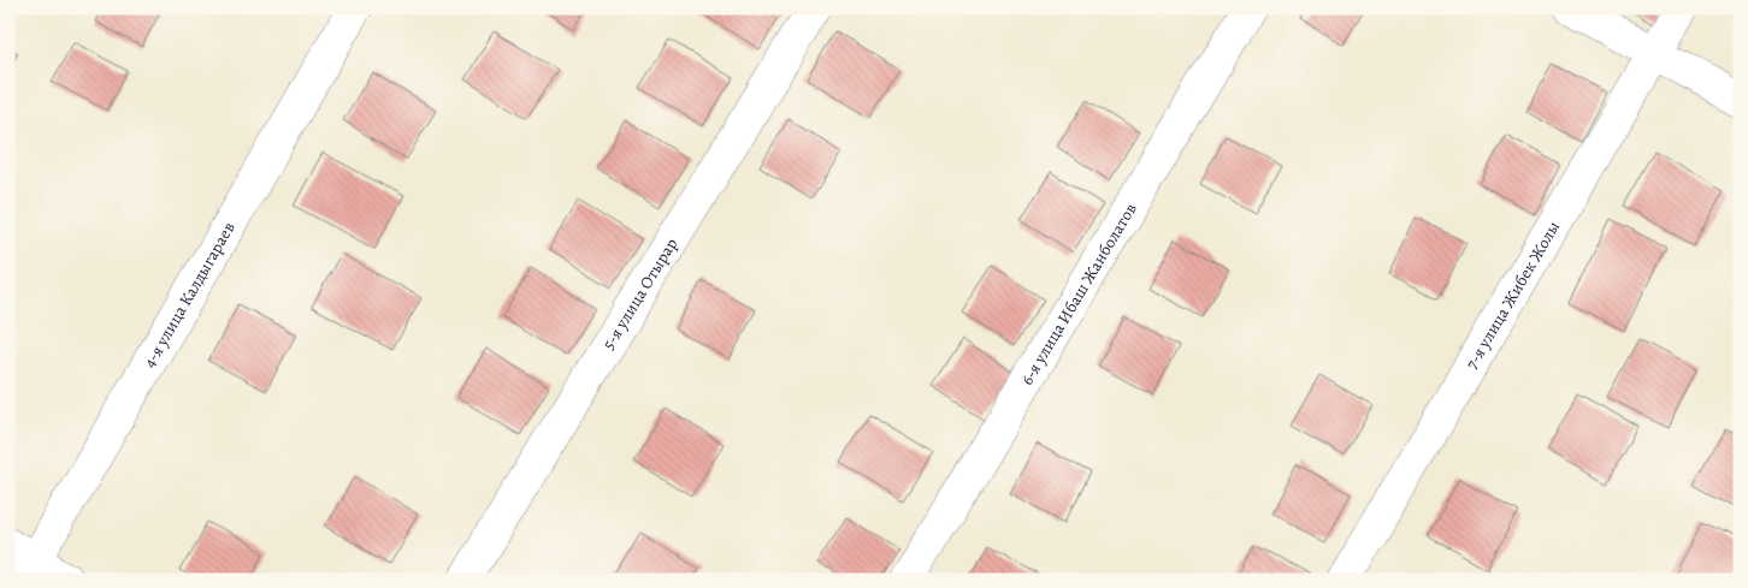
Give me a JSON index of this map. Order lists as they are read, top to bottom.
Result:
{
  "streets": {
    "street": [
      "6-я улица Ибаш Жанболатов",
      "7-я улица Жибек Жолы",
      "4-я улица Калдыгараев",
      "5-я улица Отырар"
    ]
  }
}
